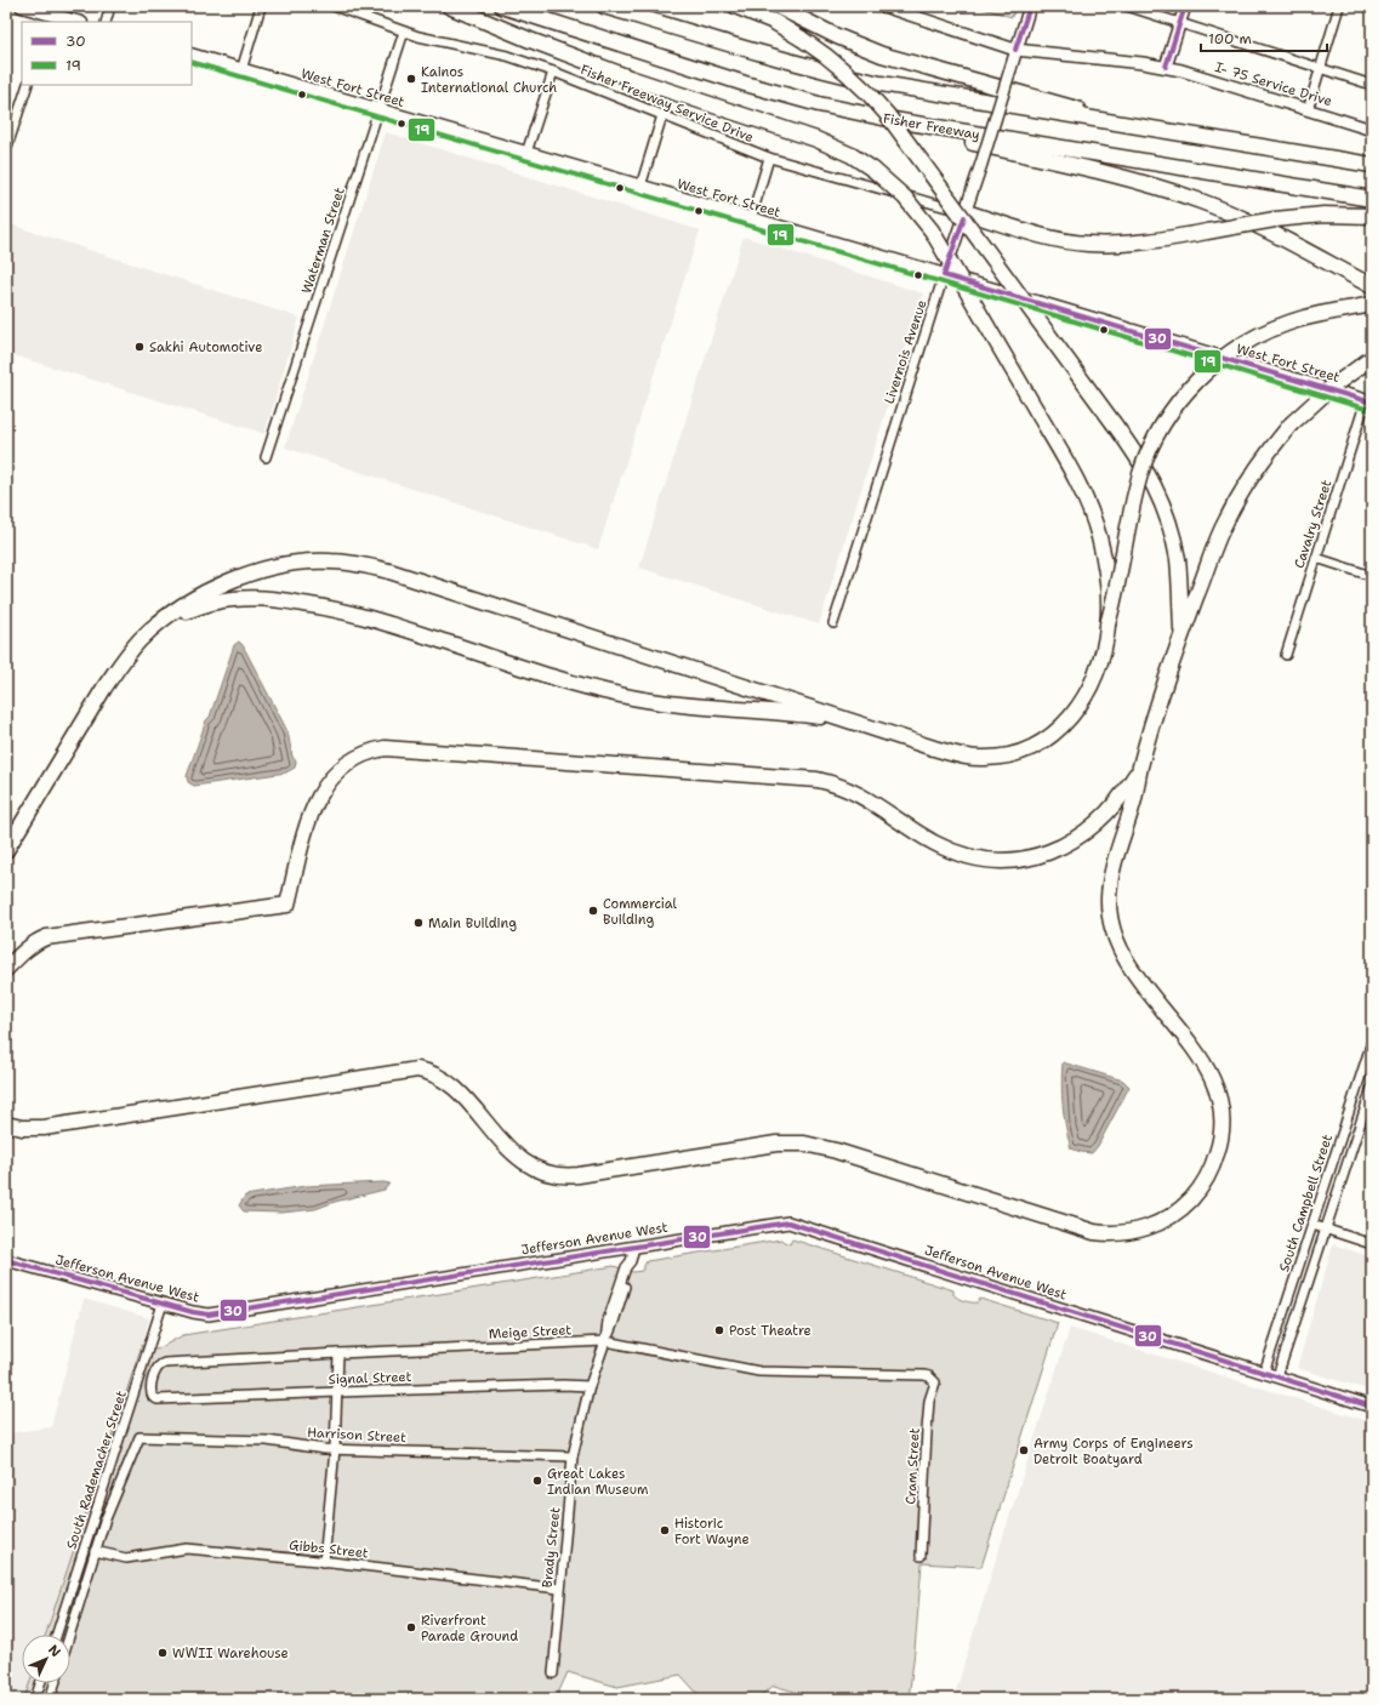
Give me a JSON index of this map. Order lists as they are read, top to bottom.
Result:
{
  "streets": {
    "highway": ["Fisher Freeway"],
    "main road": [
      "I- 75 Service Drive",
      "West Fort Street",
      "Livernois Avenue",
      "Jefferson Avenue West"
    ],
    "street": [
      "Fisher Freeway Service Drive",
      "Waterman Street",
      "Cavalry Street",
      "South Campbell Street",
      "Meige Street",
      "Signal Street",
      "Harrison Street",
      "Cram Street",
      "South Rademacher Street",
      "Brady Street",
      "Gibbs Street"
    ]
  },
  "crossings": [
    ["I- 75 Service Drive", "Livernois Avenue"],
    ["West Fort Street", "Waterman Street"],
    ["West Fort Street", "Livernois Avenue"],
    ["West Fort Street", "Cavalry Street"],
    ["Fisher Freeway Service Drive", "Waterman Street"],
    ["Fisher Freeway Service Drive", "Livernois Avenue"],
    ["South Campbell Street", "Jefferson Avenue West"],
    ["Jefferson Avenue West", "South Rademacher Street"],
    ["Jefferson Avenue West", "Brady Street"],
    ["Meige Street", "Signal Street"],
    ["Meige Street", "Cram Street"],
    ["Meige Street", "Brady Street"],
    ["Signal Street", "Brady Street"],
    ["Harrison Street", "Brady Street"],
    ["Harrison Street", "Gibbs Street"],
    ["Brady Street", "Gibbs Street"]
  ],
  "places": [
    "Kainos International Church",
    "Sakhi Automotive",
    "Commercial Building",
    "Main Building",
    "Post Theatre",
    "Army Corps of Engineers Detroit Boatyard",
    "Great Lakes Indian Museum",
    "Historic Fort Wayne",
    "Riverfront Parade Ground",
    "WWII Warehouse"
  ],
  "lines": ["transit line 30", "transit line 19"],
  "legend": ["30", "19"],
  "scale_bar": "100 m",
  "north": "top right"
}
